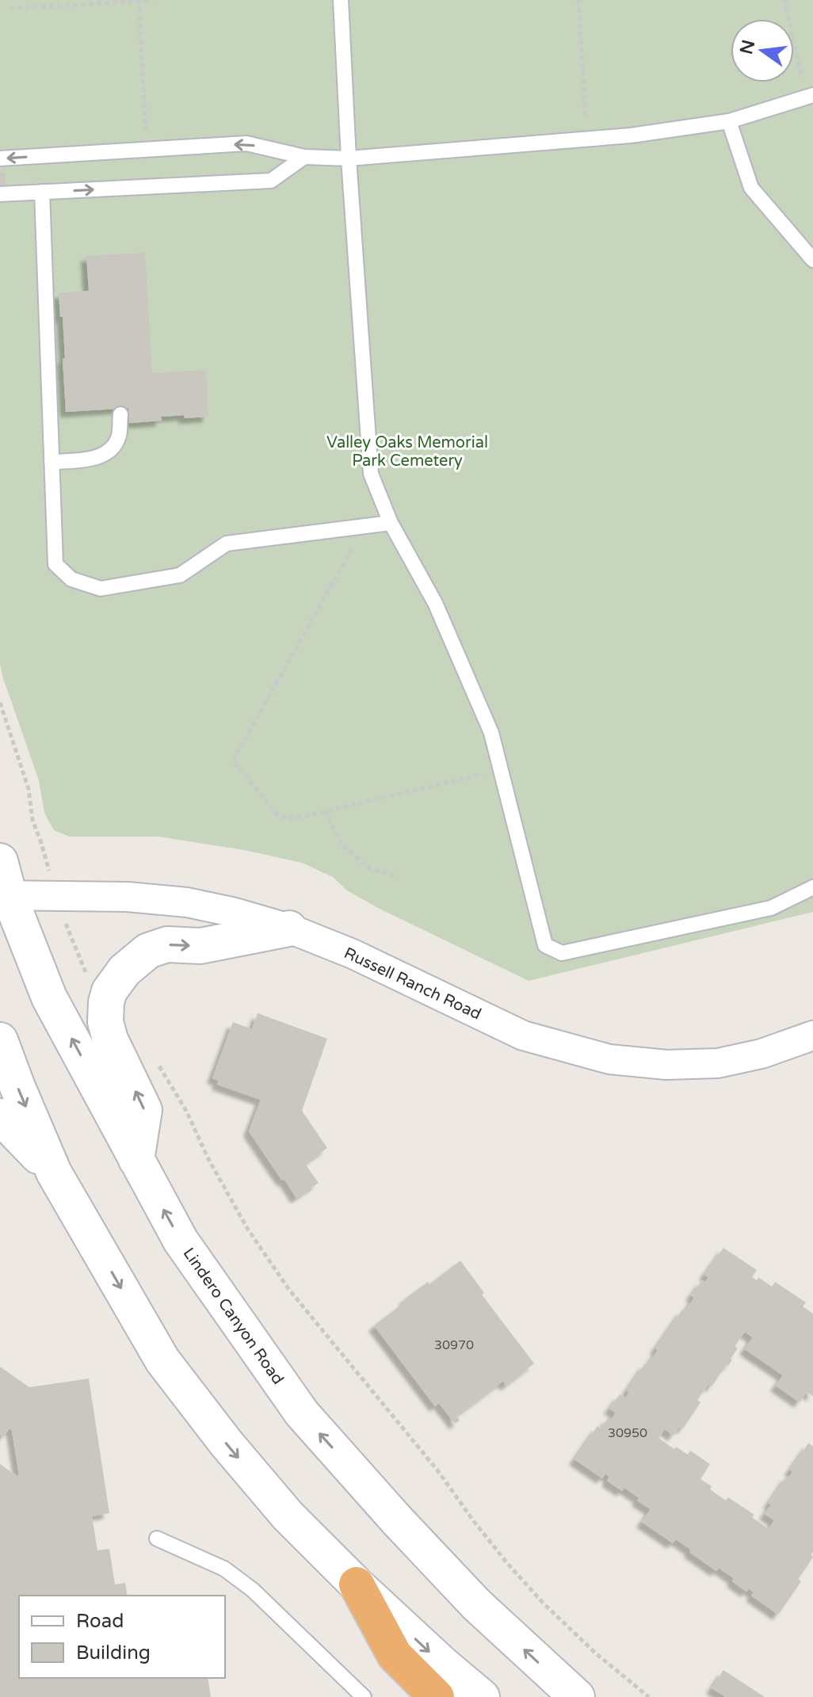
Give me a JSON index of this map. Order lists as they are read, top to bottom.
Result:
{
  "streets": {
    "main road": ["Lindero Canyon Road"],
    "street": ["Russell Ranch Road"]
  },
  "crossings": [
    ["Russell Ranch Road", "Lindero Canyon Road"]
  ],
  "parks": ["Valley Oaks Memorial Park Cemetery"],
  "house_numbers": ["30970", "30950"],
  "legend": ["Road", "Building"],
  "north": "left"
}
